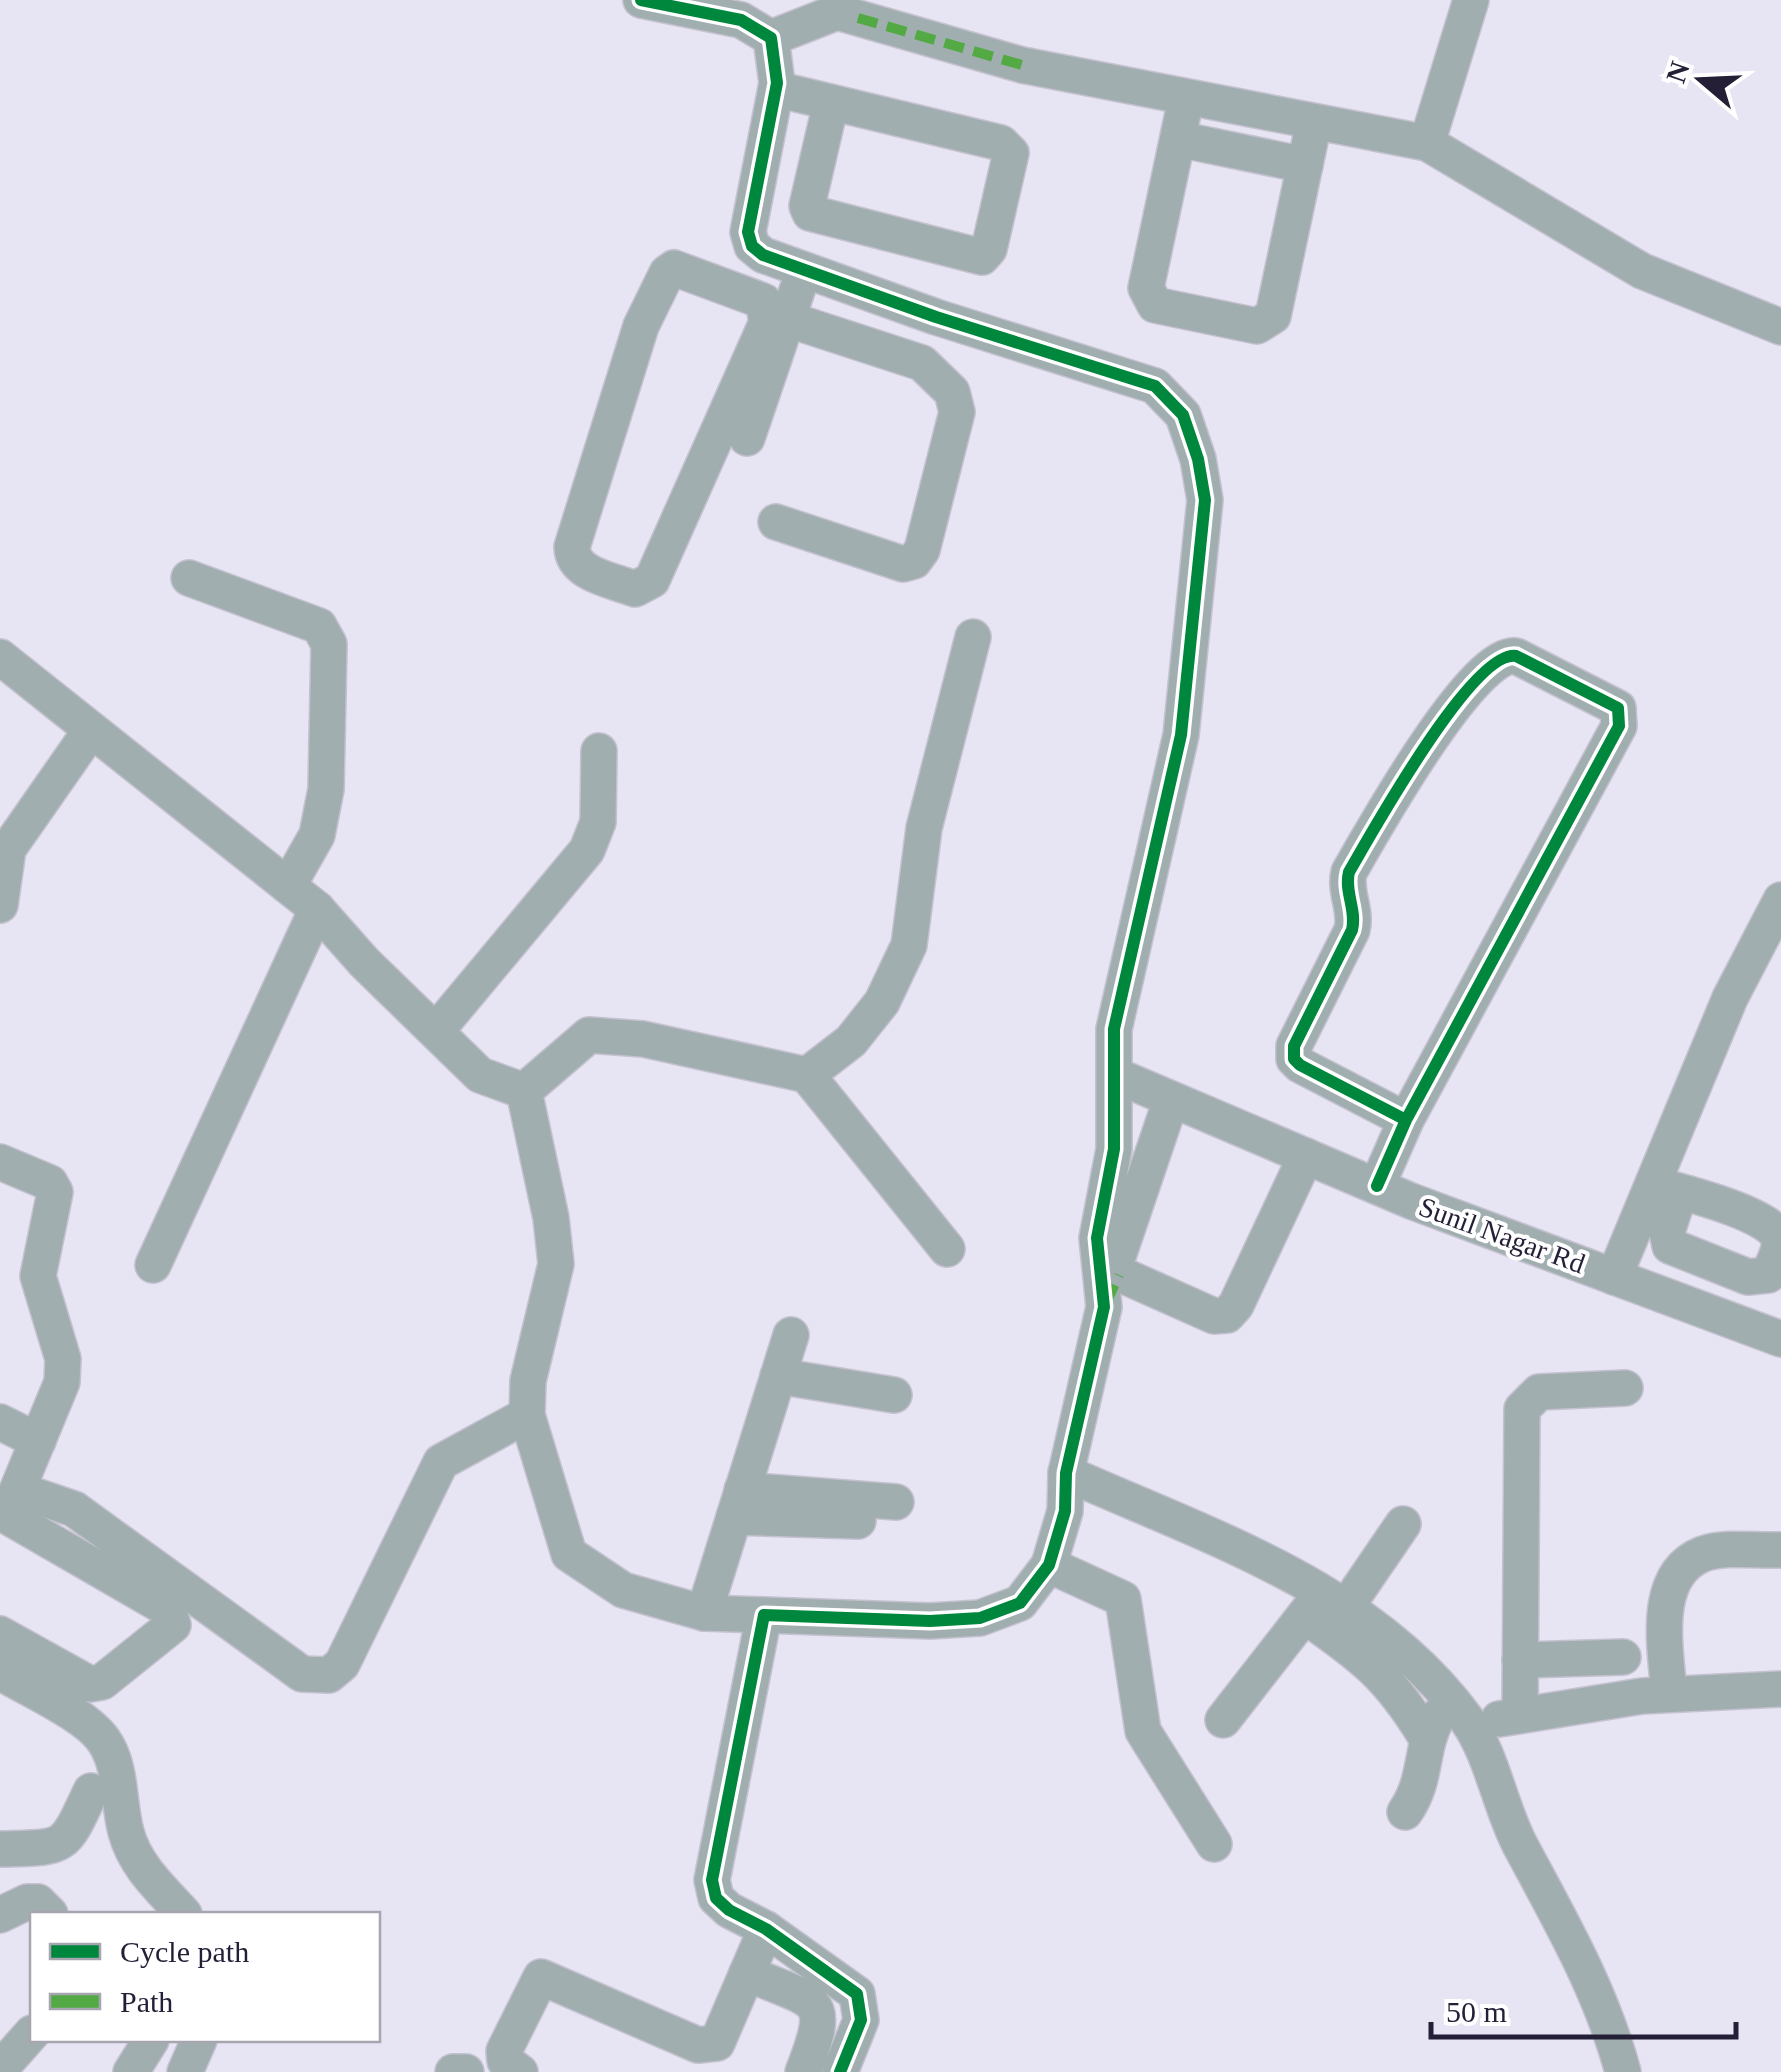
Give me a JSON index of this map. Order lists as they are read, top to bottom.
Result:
{
  "streets": {
    "street": ["Sunil Nagar Rd"]
  },
  "legend": ["Cycle path", "Path"],
  "scale_bar": "50 m",
  "north": "left"
}
